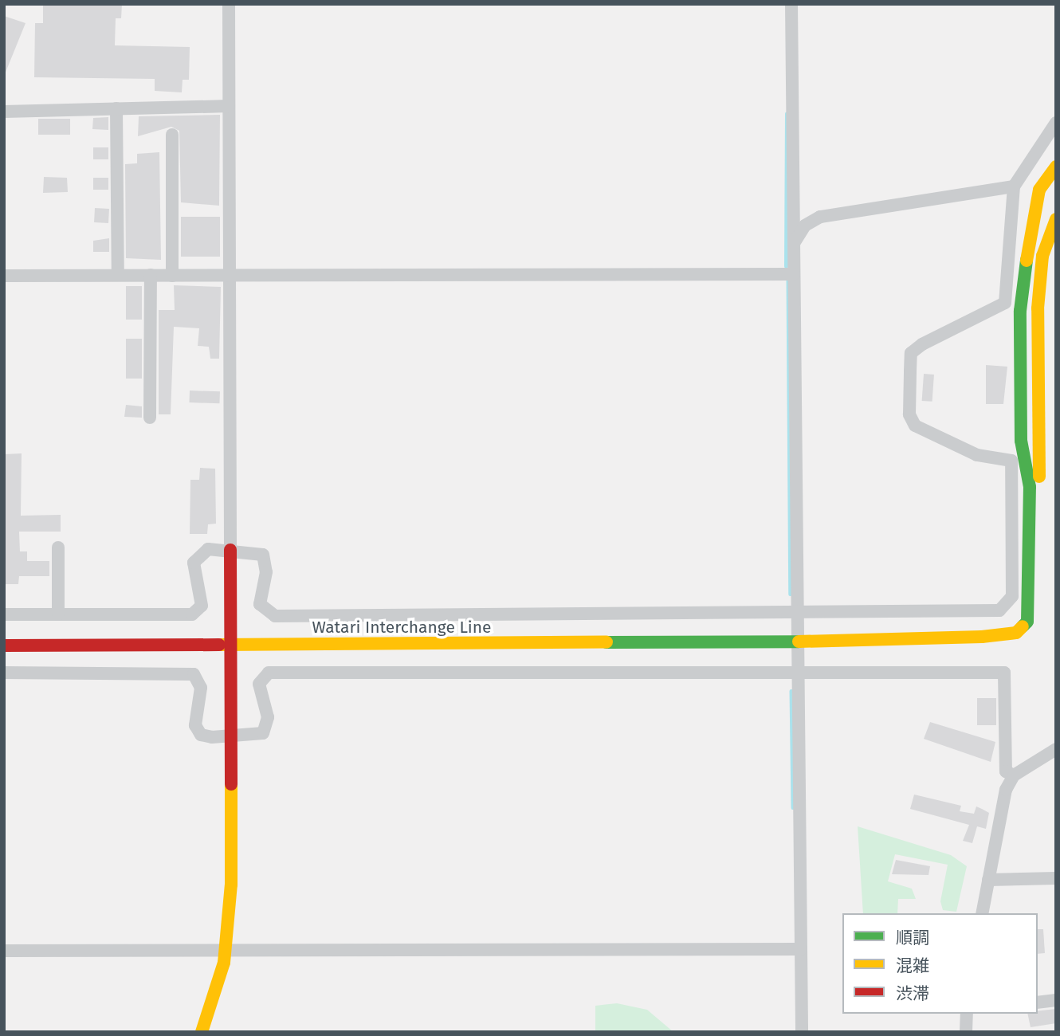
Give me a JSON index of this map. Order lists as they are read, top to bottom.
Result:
{
  "streets": {
    "main road": ["Watari Interchange Line"]
  },
  "legend": ["順調", "混雑", "渋滞"]
}
